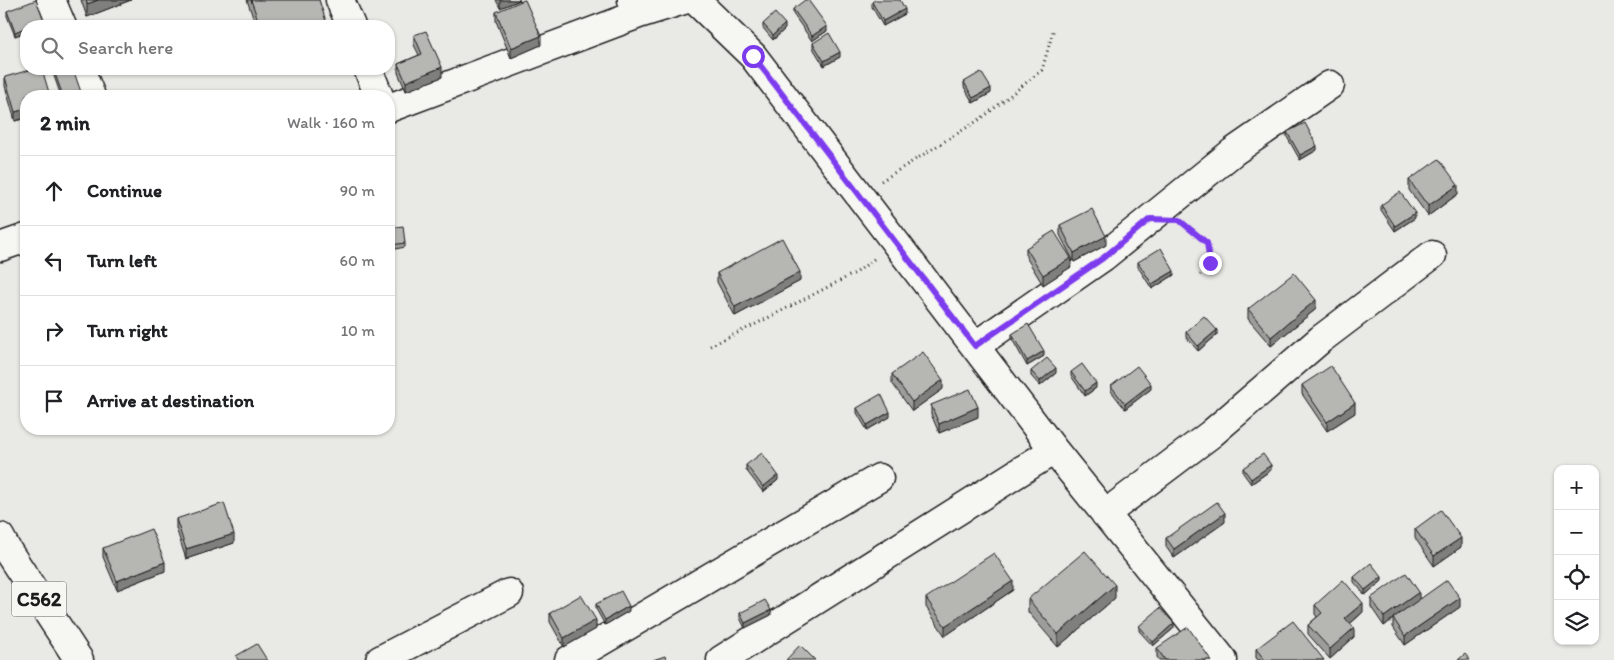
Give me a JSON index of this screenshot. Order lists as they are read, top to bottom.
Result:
{
  "streets": {
    "street": ["C562"]
  },
  "page": {
    "search": "Search here",
    "heading": ["2 min", "Walk · 160 m"],
    "list": [
      ["Continue", "90 m"],
      ["Turn left", "60 m"],
      ["Turn right", "10 m"],
      "Arrive at destination"
    ],
    "map_buttons": ["+", "−"]
  }
}
